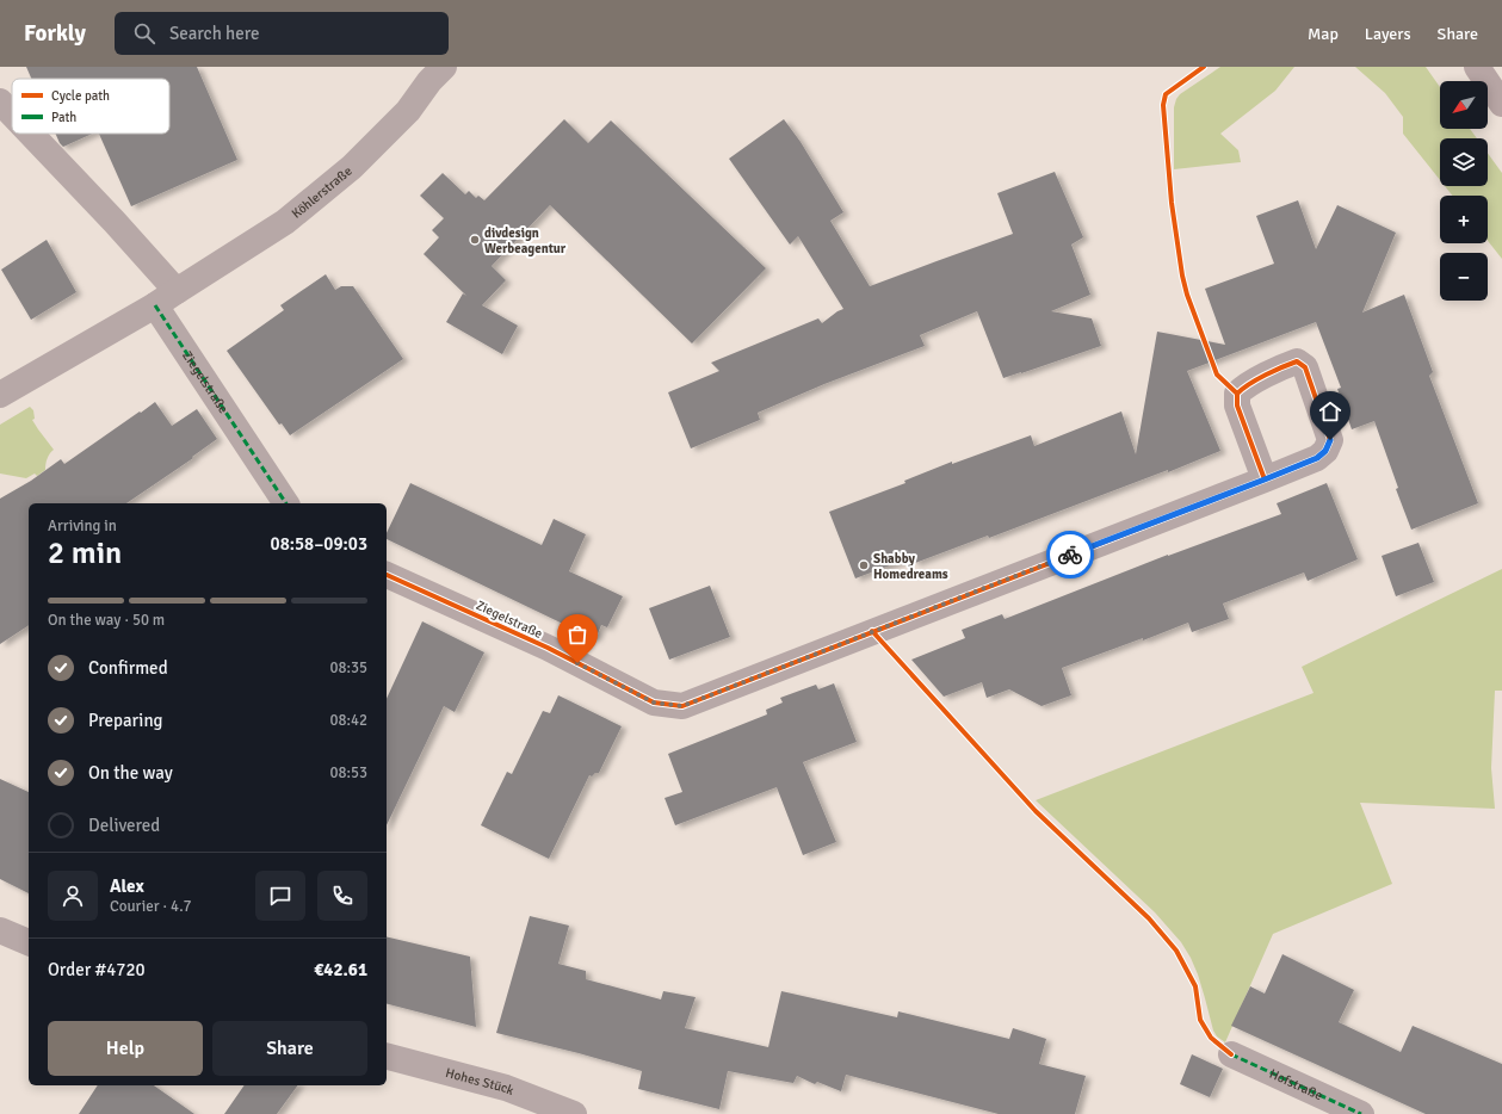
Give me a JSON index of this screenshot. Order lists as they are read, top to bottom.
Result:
{
  "streets": {
    "street": [
      "Köhlerstraße",
      "Ziegelstraße",
      "Hohes Stück",
      "Hofstraße"
    ]
  },
  "crossings": [
    ["Köhlerstraße", "Ziegelstraße"]
  ],
  "places": ["divdesign Werbeagentur", "Shabby Homedreams"],
  "legend": ["Cycle path", "Path"],
  "north": "bottom left",
  "page": {
    "header": "Forkly",
    "search": "Search here",
    "nav": ["Map", "Layers", "Share"],
    "map_buttons": ["+", "−"],
    "heading": ["2 min", "Arriving in", "08:58–09:03"],
    "panel": [
      "Alex",
      "Courier · 4.7",
      "Order #4720",
      "€42.61"
    ],
    "bar": "On the way · 50 m",
    "list": [
      ["Confirmed", "08:35"],
      ["Preparing", "08:42"],
      ["On the way", "08:53"],
      "Delivered"
    ],
    "buttons": ["Help", "Share"]
  }
}
